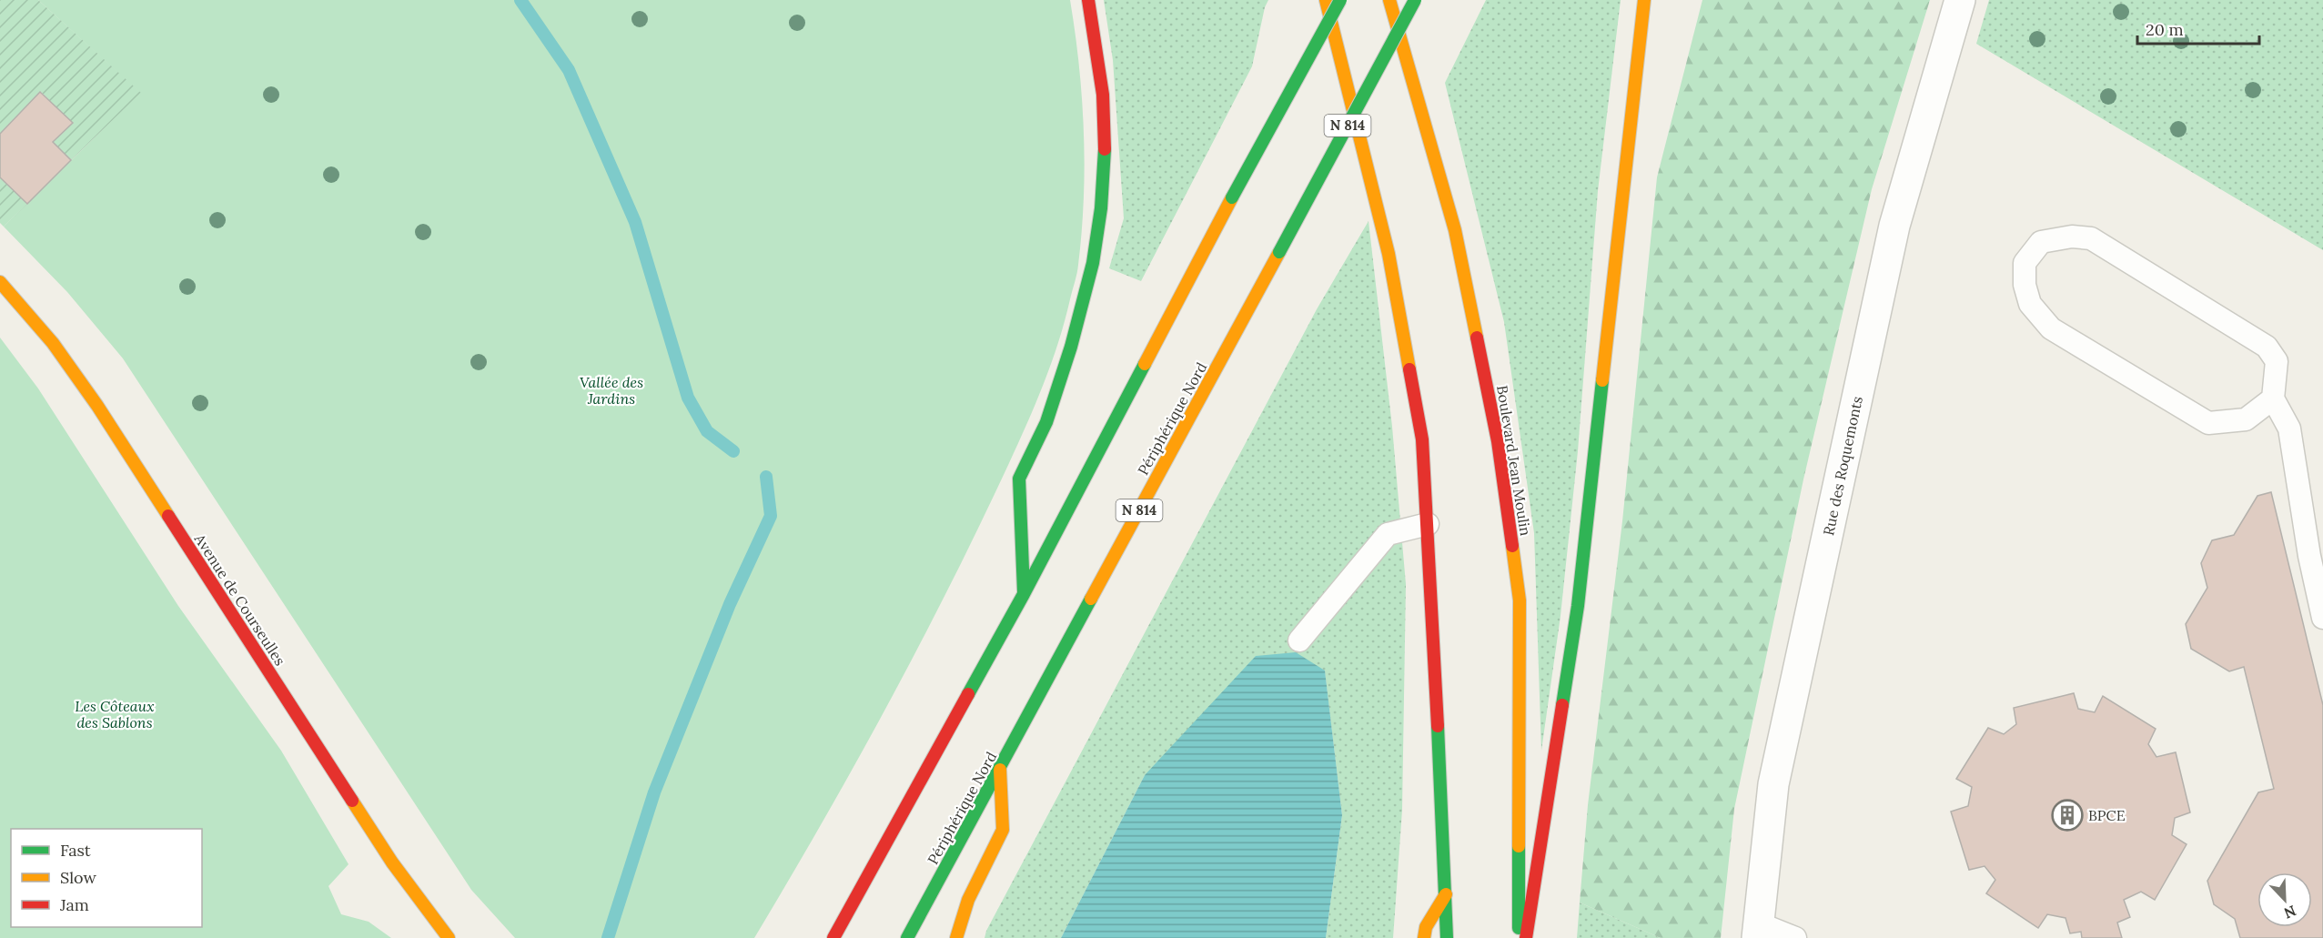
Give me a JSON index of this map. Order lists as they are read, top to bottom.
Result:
{
  "streets": {
    "main road": [
      "N 814",
      "Périphérique Nord",
      "Boulevard Jean Moulin",
      "Avenue de Courseulles"
    ],
    "street": ["Rue des Roquemonts"]
  },
  "parks": ["Vallée des Jardins", "Les Côteaux des Sablons"],
  "places": {
    "building": ["BPCE"]
  },
  "legend": ["Fast", "Slow", "Jam"],
  "scale_bar": "20 m",
  "north": "bottom right"
}
